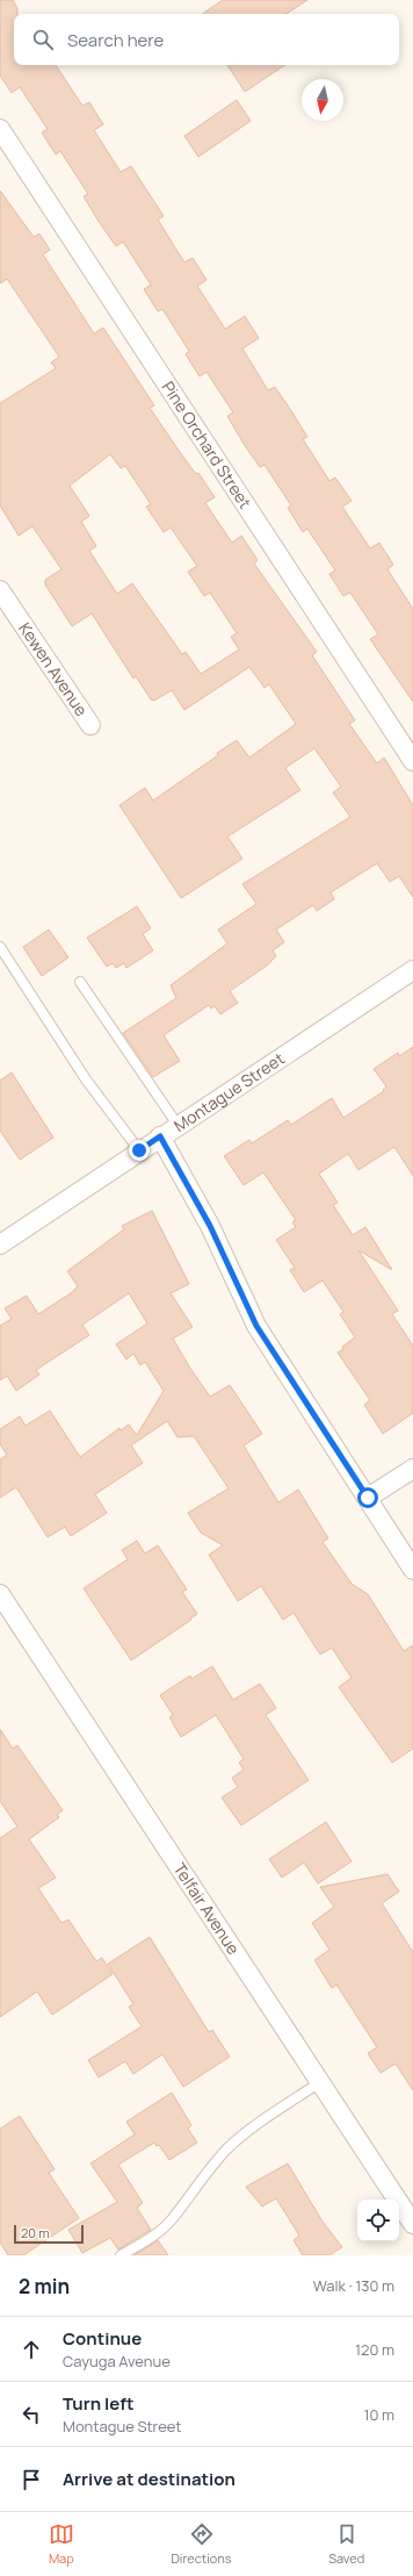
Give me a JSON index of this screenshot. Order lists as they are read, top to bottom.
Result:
{
  "streets": {
    "street": [
      "Pine Orchard Street",
      "Kewen Avenue",
      "Montague Street",
      "Telfair Avenue"
    ]
  },
  "scale_bar": "20 m",
  "north": "bottom",
  "page": {
    "search": "Search here",
    "scale": "20 m",
    "heading": ["2 min", "Walk · 130 m"],
    "list": [
      ["Continue", "Cayuga Avenue", "120 m"],
      ["Turn left", "Montague Street", "10 m"],
      "Arrive at destination"
    ],
    "nav": ["Map", "Directions", "Saved"]
  }
}
